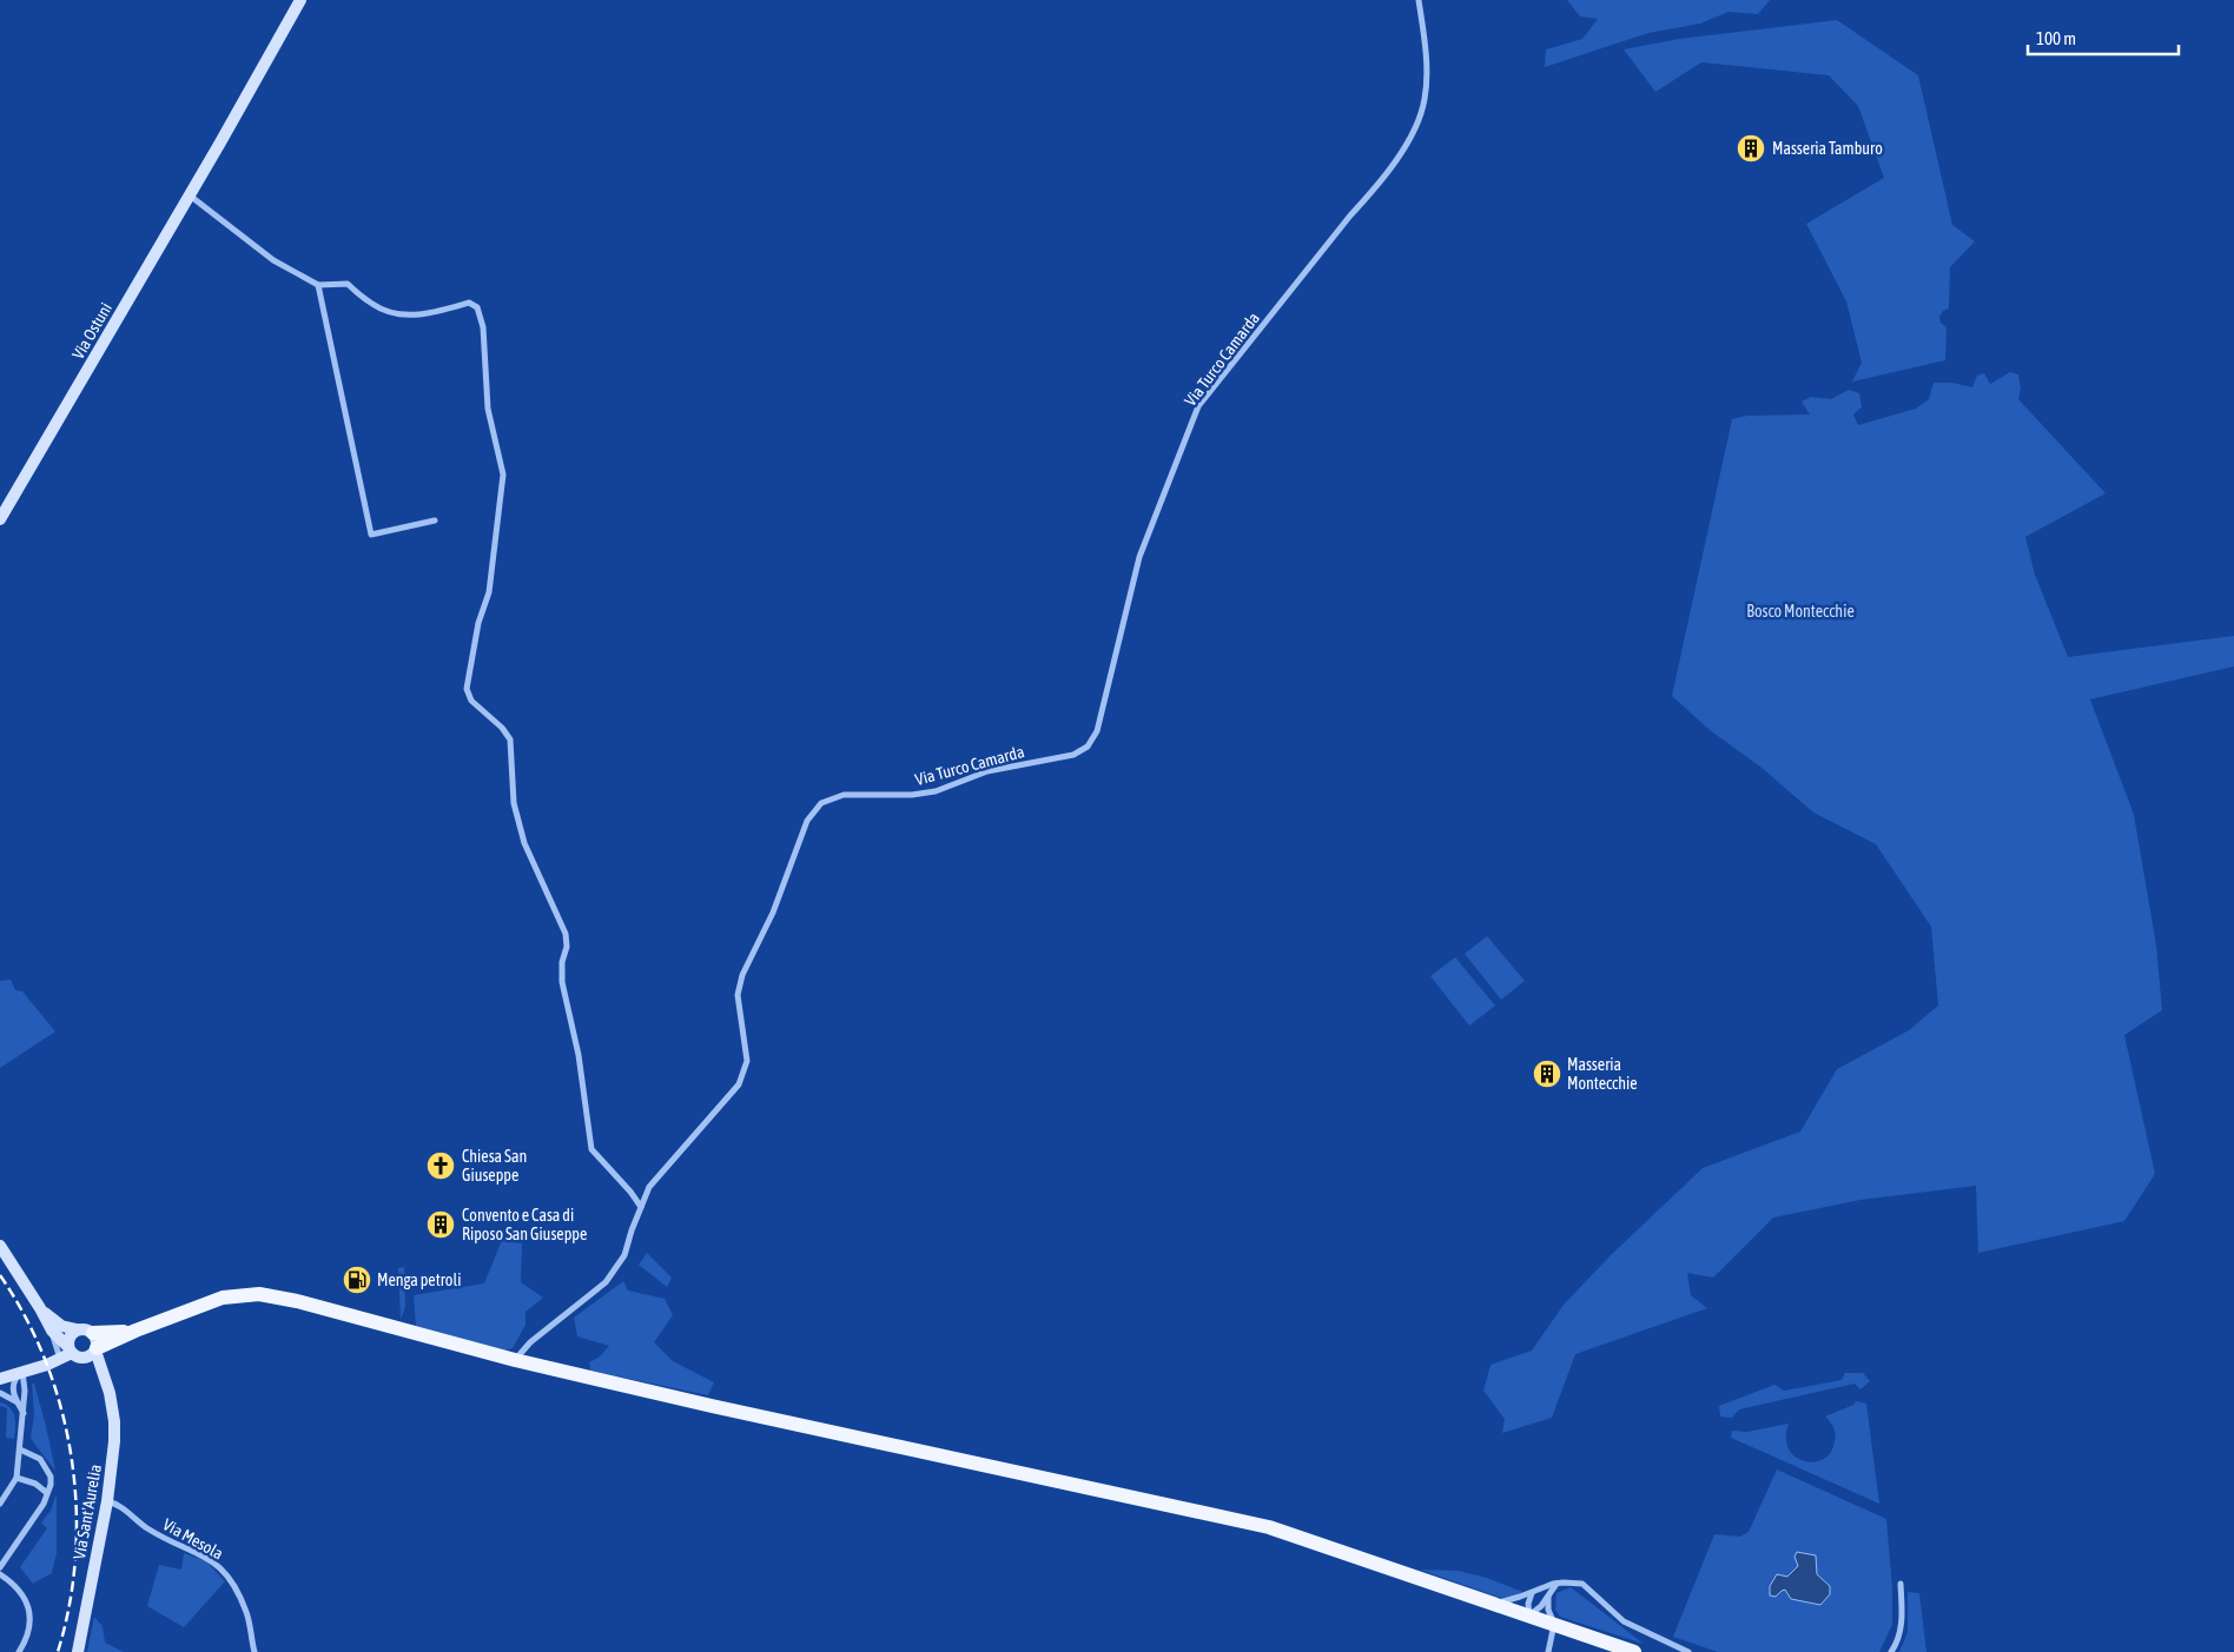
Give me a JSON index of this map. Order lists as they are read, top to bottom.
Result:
{
  "streets": {
    "main road": ["Via Ostuni", "Via Sant'Aurelia"],
    "street": ["Via Turco Camarda", "Via Mesola"]
  },
  "crossings": [
    ["Via Sant'Aurelia", "Via Mesola"]
  ],
  "parks": ["Bosco Montecchie"],
  "places": {
    "building": ["Masseria Tamburo", "Masseria Montecchie", "Convento e Casa di Riposo San Giuseppe"],
    "church": ["Chiesa San Giuseppe"],
    "fuel station": ["Menga petroli"]
  },
  "scale_bar": "100 m"
}
